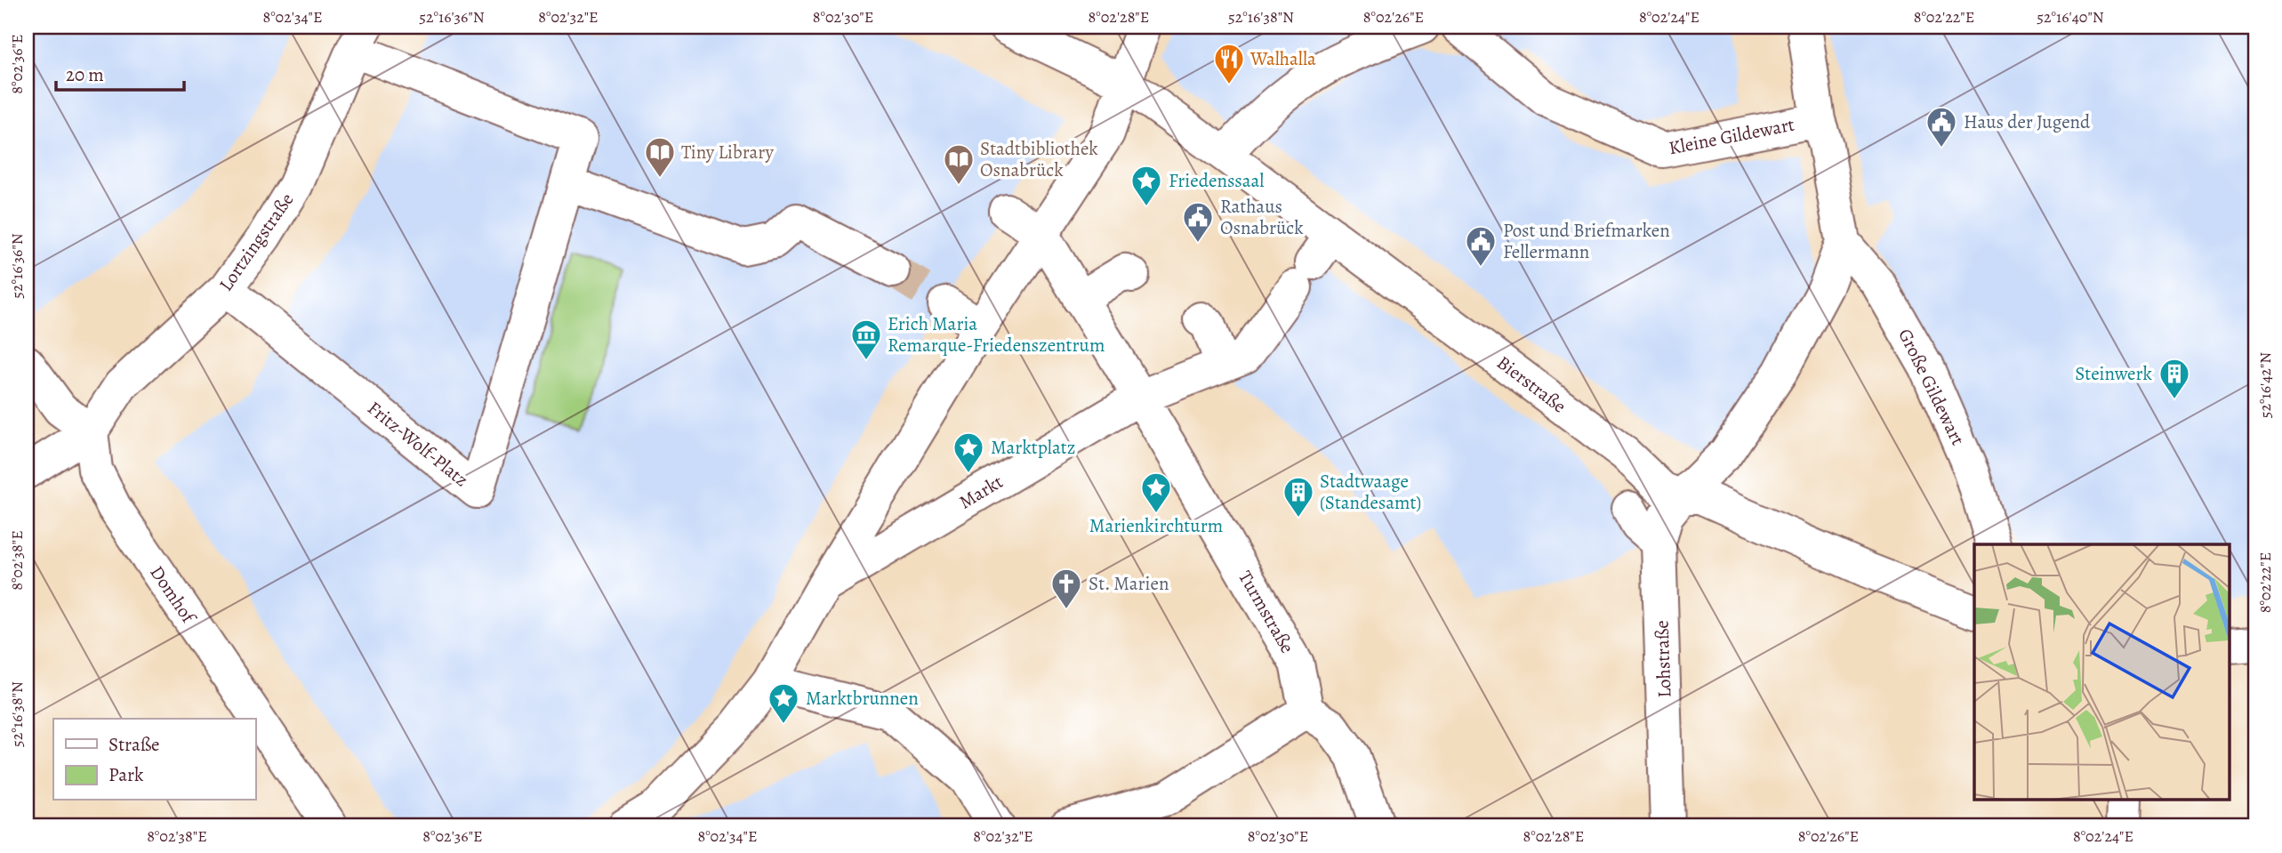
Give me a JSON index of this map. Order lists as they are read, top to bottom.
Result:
{
  "streets": {
    "street": [
      "Kleine Gildewart",
      "Lortzingstraße",
      "Bierstraße",
      "Große Gildewart",
      "Fritz-Wolf-Platz",
      "Markt",
      "Domhof",
      "Turmstraße",
      "Lohstraße"
    ]
  },
  "crossings": [
    ["Lortzingstraße", "Fritz-Wolf-Platz"],
    ["Lortzingstraße", "Domhof"],
    ["Bierstraße", "Markt"],
    ["Bierstraße", "Lohstraße"],
    ["Markt", "Turmstraße"]
  ],
  "places": {
    "restaurant": ["Walhalla"],
    "public building": ["Haus der Jugend", "Rathaus Osnabrück", "Post und Briefmarken Fellermann"],
    "library": ["Tiny Library", "Stadtbibliothek Osnabrück"],
    "place": [
      "Friedenssaal",
      "Marktplatz",
      "Marienkirchturm",
      "Marktbrunnen"
    ],
    "museum": ["Erich Maria Remarque-Friedenszentrum"],
    "building": ["Steinwerk", "Stadtwaage (Standesamt)"],
    "church": ["St. Marien"]
  },
  "legend": ["Straße", "Park"],
  "scale_bar": "20 m",
  "coordinates": [
    "8°02'34\"E",
    "52°16'36\"N",
    "8°02'32\"E",
    "8°02'30\"E",
    "8°02'28\"E",
    "52°16'38\"N",
    "8°02'26\"E",
    "8°02'24\"E",
    "8°02'22\"E",
    "52°16'40\"N",
    "8°02'36\"E",
    "52°16'42\"N",
    "8°02'38\"E"
  ]
}
